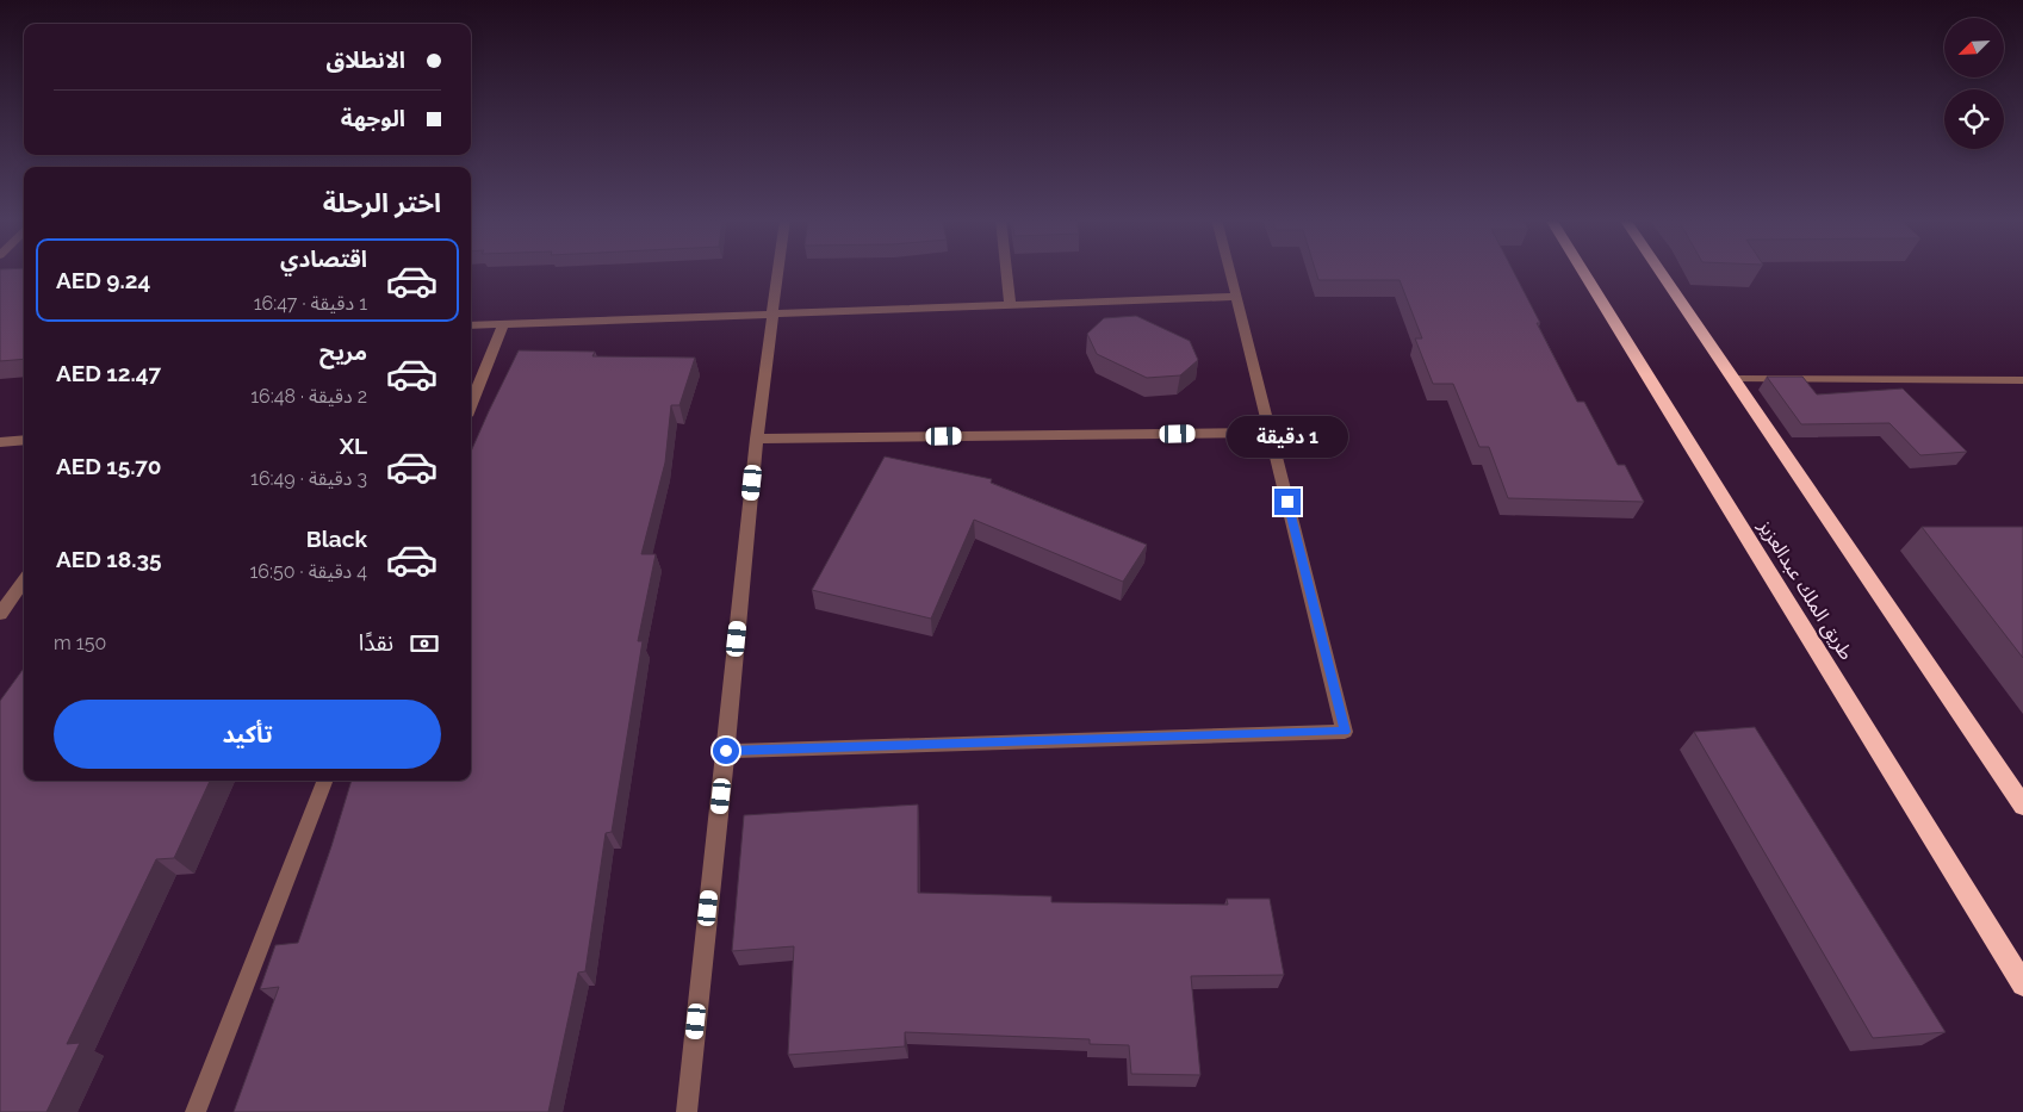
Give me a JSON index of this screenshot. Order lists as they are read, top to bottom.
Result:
{
  "streets": {
    "highway": ["طريق الملك عبدالعزيز"]
  },
  "north": "bottom left",
  "page": {
    "banner": ["الانطلاق", "الوجهة"],
    "heading": "اختر الرحلة",
    "list": [
      {
        "name": "اقتصادي",
        "note": "1 دقيقة · 16:47",
        "value": "AED 9.24"
      },
      {
        "name": "مريح",
        "note": "2 دقيقة · 16:48",
        "value": "AED 12.47"
      },
      {
        "name": "XL",
        "note": "3 دقيقة · 16:49",
        "value": "AED 15.70"
      },
      {
        "name": "Black",
        "note": "4 دقيقة · 16:50",
        "value": "AED 18.35"
      }
    ],
    "bubble": "1 دقيقة",
    "pay": ["نقدًا", "150 m"],
    "buttons": "تأكيد"
  }
}
